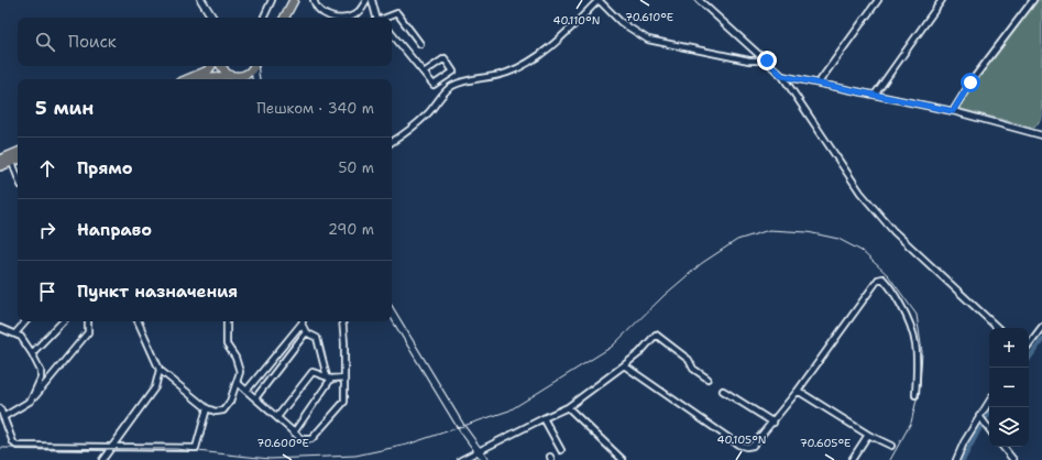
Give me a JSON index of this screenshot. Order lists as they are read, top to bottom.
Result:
{
  "page": {
    "search": "Поиск",
    "heading": ["5 мин", "Пешком · 340 m"],
    "list": [
      ["Прямо", "50 m"],
      ["Направо", "290 m"],
      "Пункт назначения"
    ],
    "map_buttons": ["+", "−"]
  },
  "coordinates": [
    "70.610°E",
    "40.110°N",
    "40.105°N",
    "70.600°E",
    "70.605°E"
  ]
}
